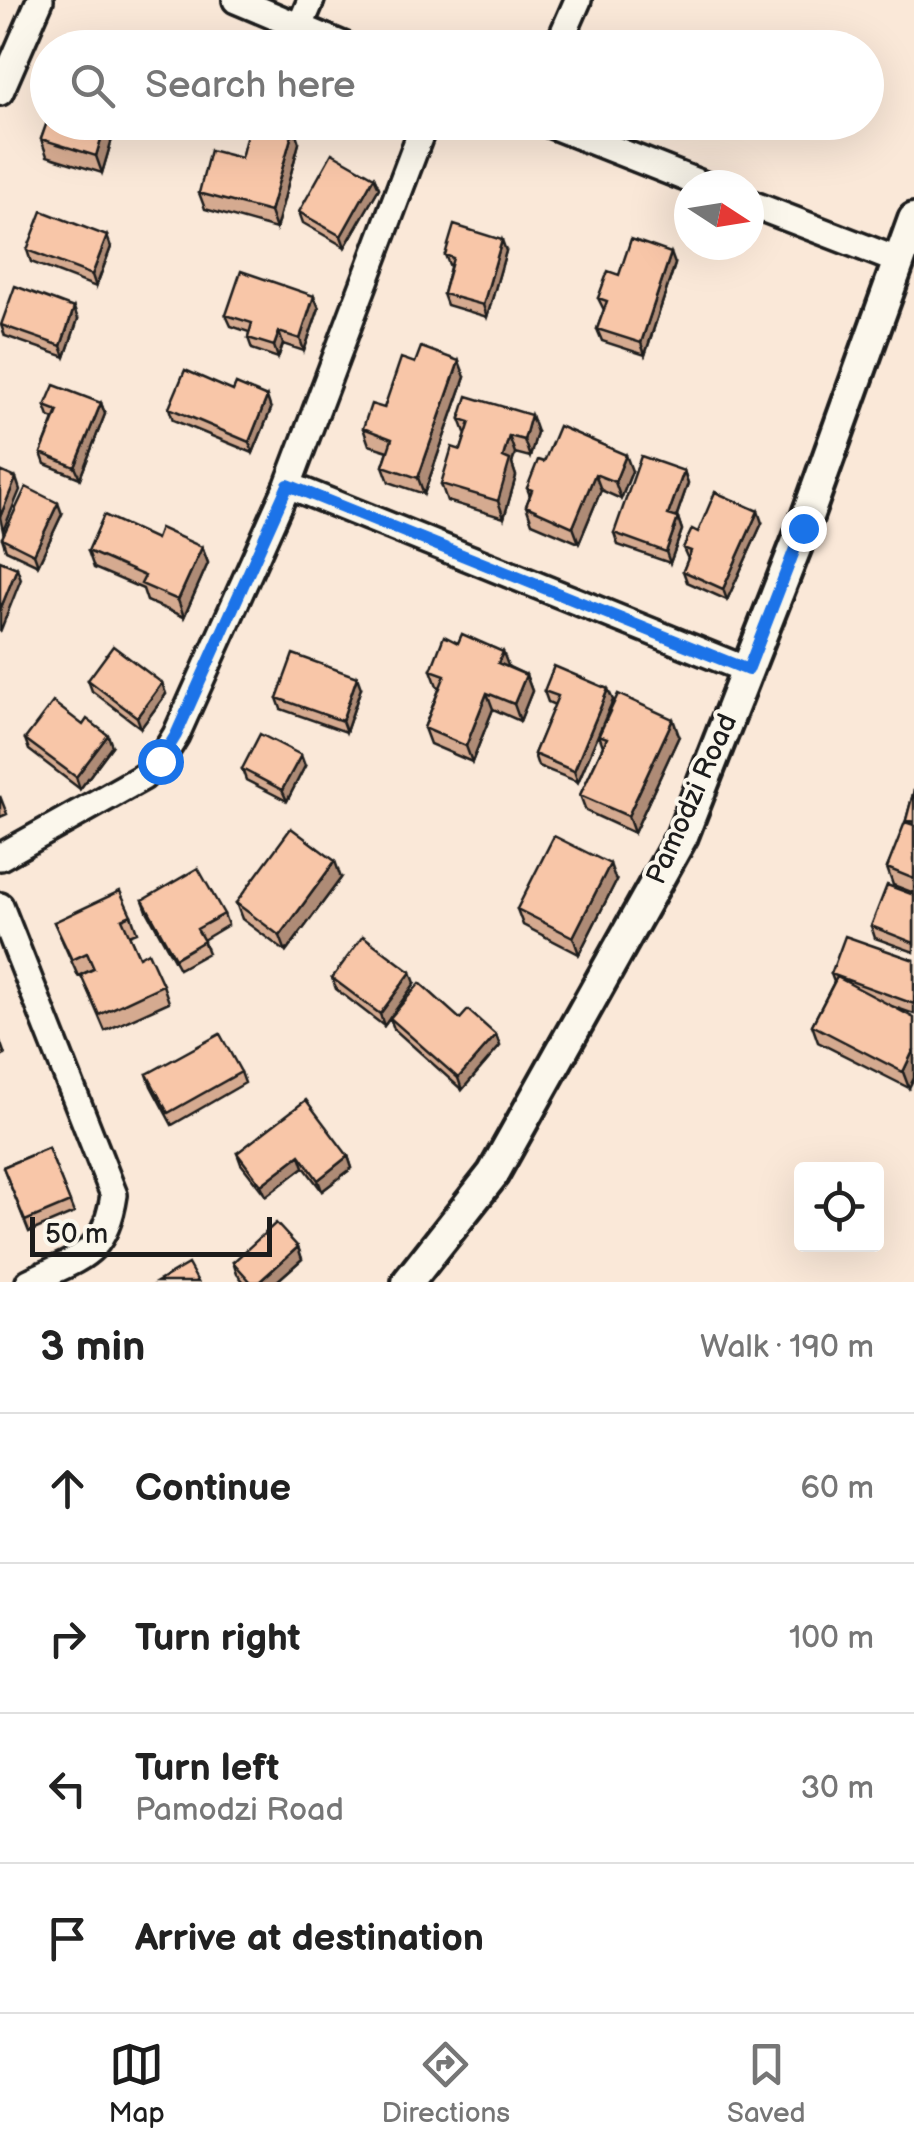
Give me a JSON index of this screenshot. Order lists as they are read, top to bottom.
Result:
{
  "streets": {
    "street": ["Pamodzi Road"]
  },
  "scale_bar": "50 m",
  "north": "right",
  "page": {
    "search": "Search here",
    "scale": "50 m",
    "heading": ["3 min", "Walk · 190 m"],
    "list": [
      ["Continue", "60 m"],
      ["Turn right", "100 m"],
      ["Turn left", "Pamodzi Road", "30 m"],
      "Arrive at destination"
    ],
    "nav": ["Map", "Directions", "Saved"]
  }
}
